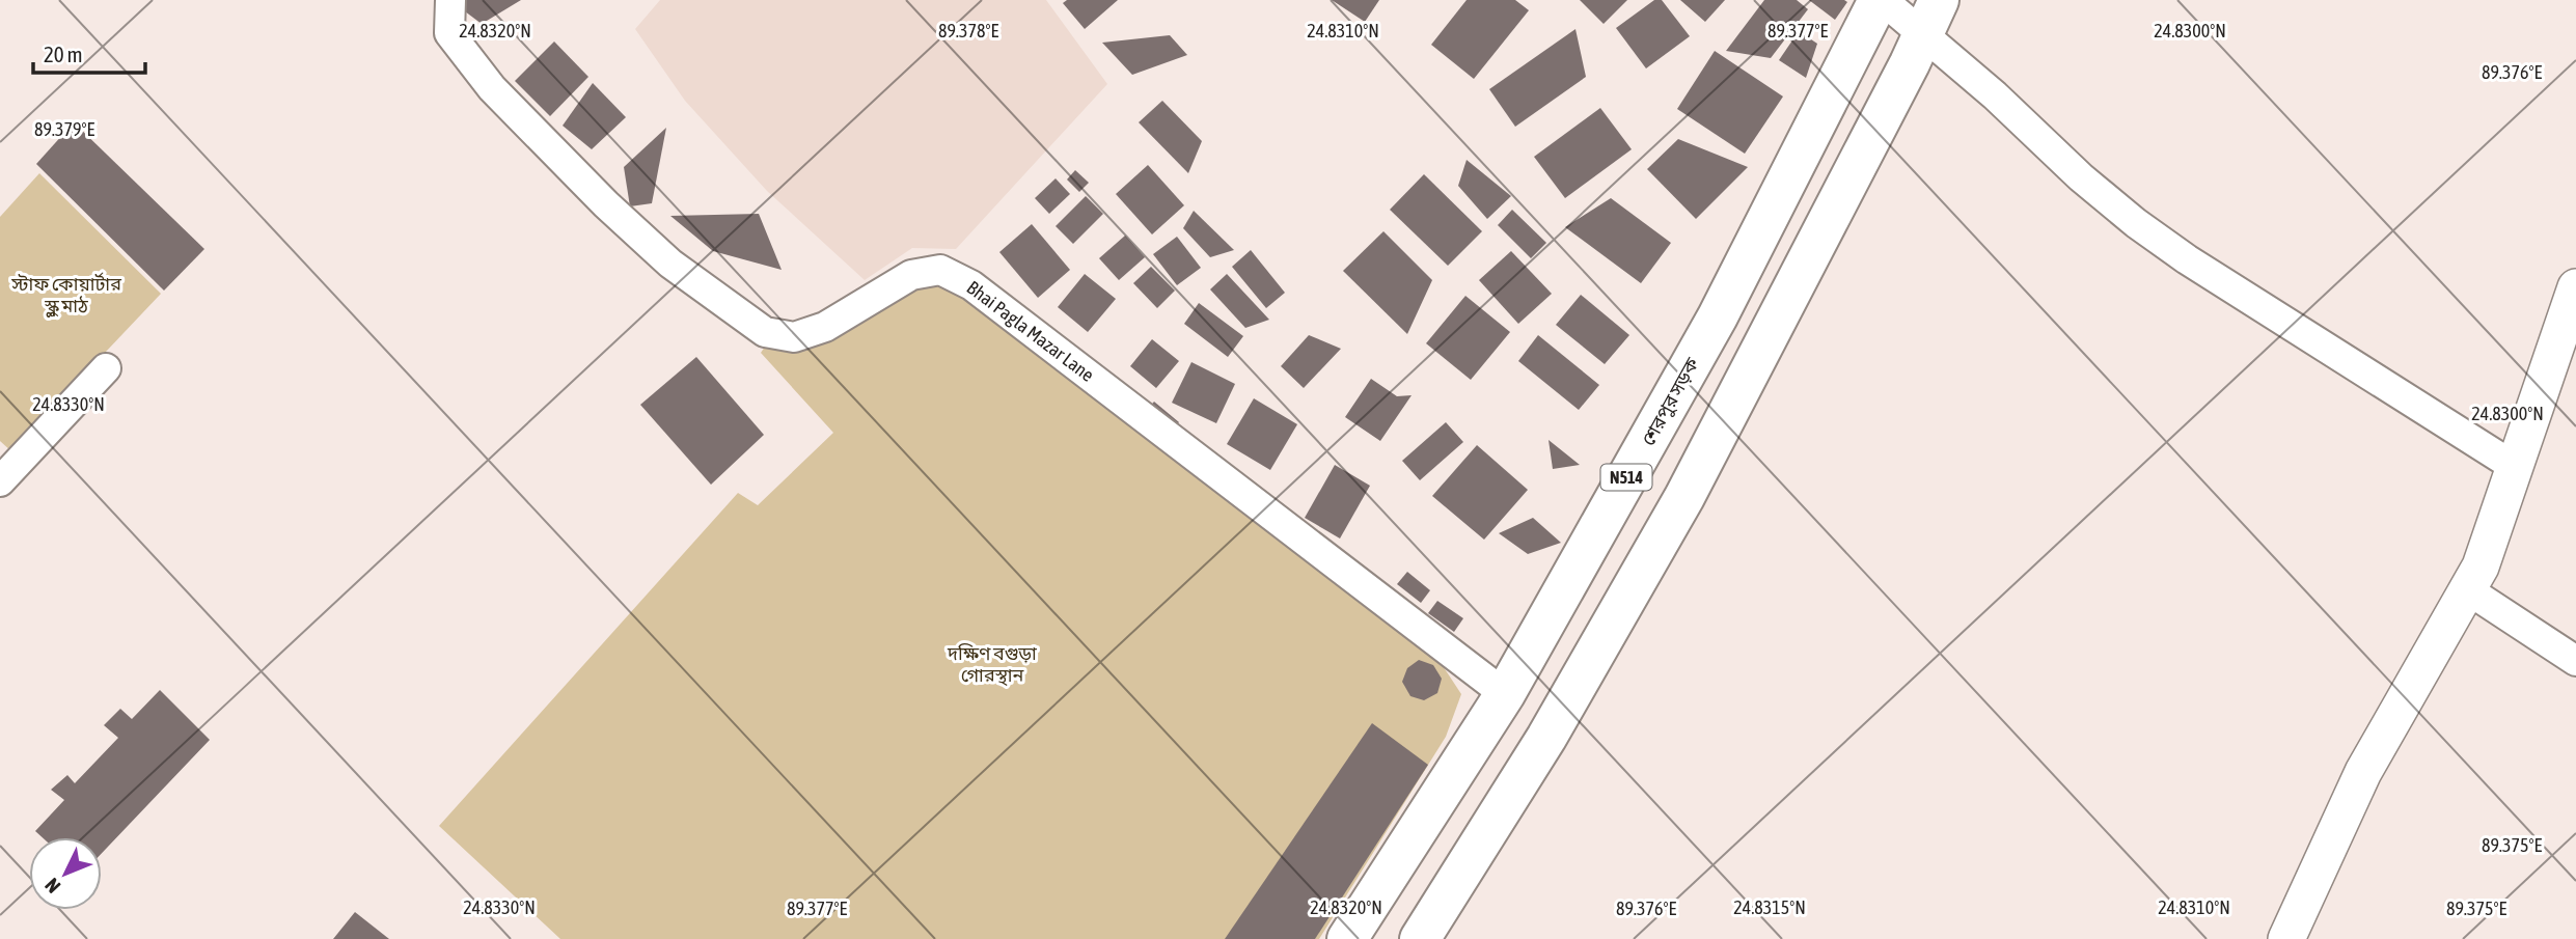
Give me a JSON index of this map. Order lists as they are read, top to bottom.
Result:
{
  "streets": {
    "highway": ["শেরপুর সড়ক", "N514"],
    "street": ["Bhai Pagla Mazar Lane"]
  },
  "crossings": [
    ["Bhai Pagla Mazar Lane", "শেরপুর সড়ক"]
  ],
  "parks": ["স্টাফ কোয়ার্টার স্কুল মাঠ", "দক্ষিণ বগুড়া গোরস্থান"],
  "scale_bar": "20 m",
  "north": "bottom left",
  "coordinates": [
    "89.378°E",
    "89.377°E",
    "24.8320°N",
    "24.8310°N",
    "24.8300°N",
    "89.376°E",
    "89.379°E",
    "24.8330°N",
    "89.375°E",
    "24.8315°N"
  ]
}
